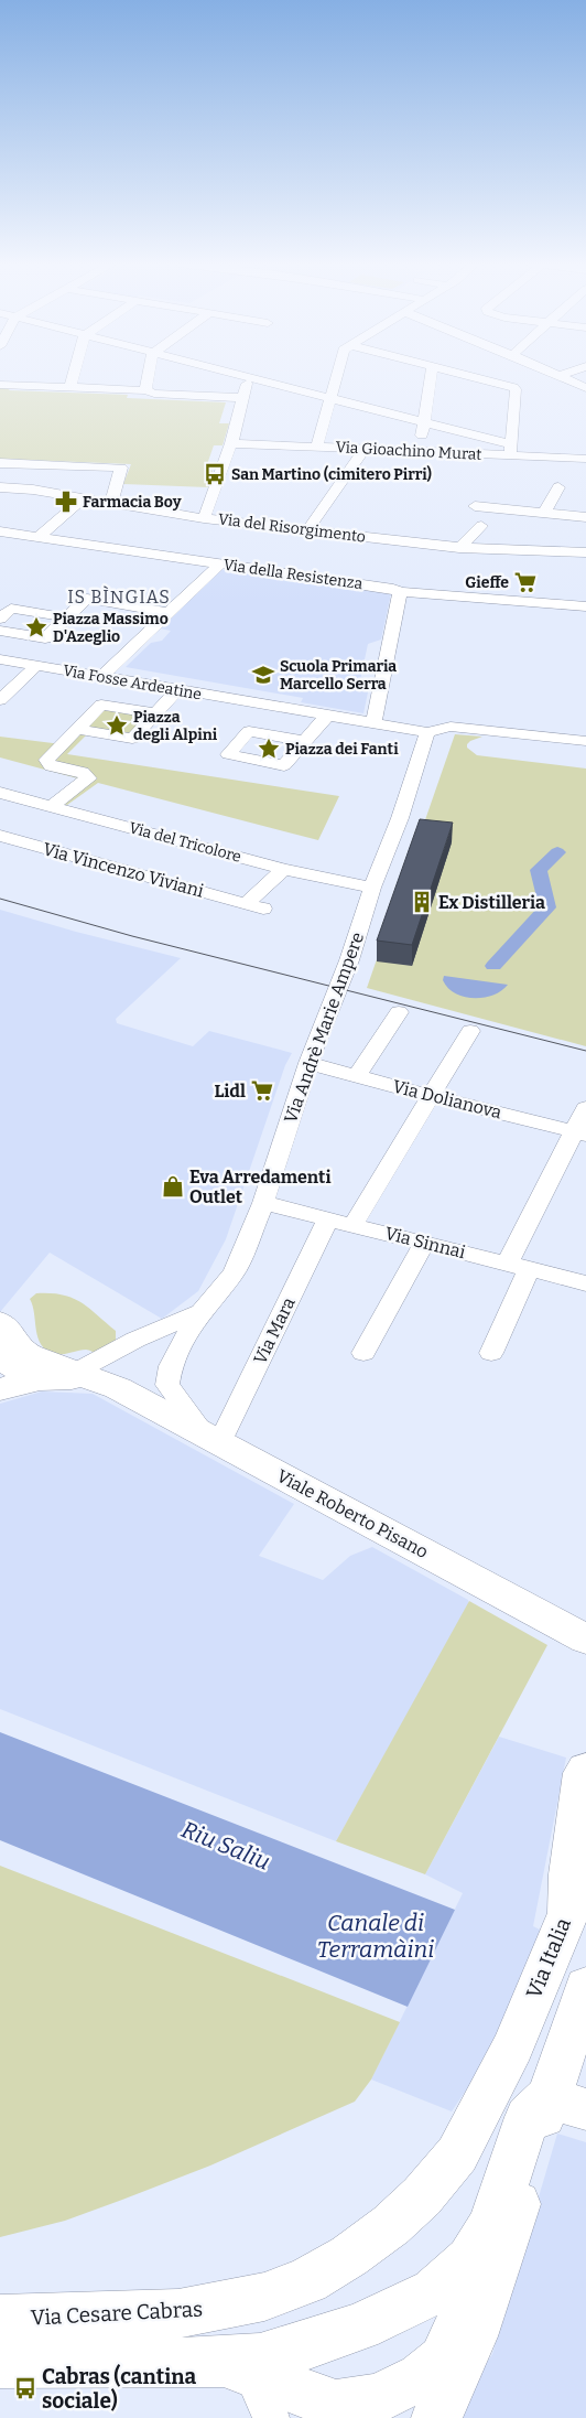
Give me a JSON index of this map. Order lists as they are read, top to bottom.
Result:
{
  "streets": {
    "street": [
      "Via Gioachino Murat",
      "Via del Risorgimento",
      "Via della Resistenza",
      "Via Fosse Ardeatine",
      "Via del Tricolore",
      "Via Vincenzo Viviani",
      "Via Andrè Marie Ampere",
      "Via Dolianova",
      "Via Sinnai",
      "Via Mara",
      "Viale Roberto Pisano",
      "Via Italia",
      "Via Cesare Cabras"
    ]
  },
  "crossings": [
    ["Via Fosse Ardeatine", "Via Andrè Marie Ampere"],
    ["Via del Tricolore", "Via Vincenzo Viviani"],
    ["Via del Tricolore", "Via Andrè Marie Ampere"],
    ["Via Andrè Marie Ampere", "Via Dolianova"],
    ["Via Andrè Marie Ampere", "Via Sinnai"],
    ["Via Andrè Marie Ampere", "Via Mara"],
    ["Via Andrè Marie Ampere", "Viale Roberto Pisano"],
    ["Via Sinnai", "Via Mara"],
    ["Via Mara", "Viale Roberto Pisano"],
    ["Via Italia", "Via Cesare Cabras"]
  ],
  "districts": ["IS BÌNGIAS"],
  "water": ["Riu Saliu", "Canale di Terramàini"],
  "places": {
    "bus stop": ["San Martino (cimitero Pirri)", "Cabras (cantina sociale)"],
    "pharmacy": ["Farmacia Boy"],
    "supermarket": ["Gieffe", "Lidl"],
    "place": ["Piazza Massimo D'Azeglio", "Piazza degli Alpini", "Piazza dei Fanti"],
    "school or university": ["Scuola Primaria Marcello Serra"],
    "building": ["Ex Distilleria"],
    "shop": ["Eva Arredamenti Outlet"]
  }
}
